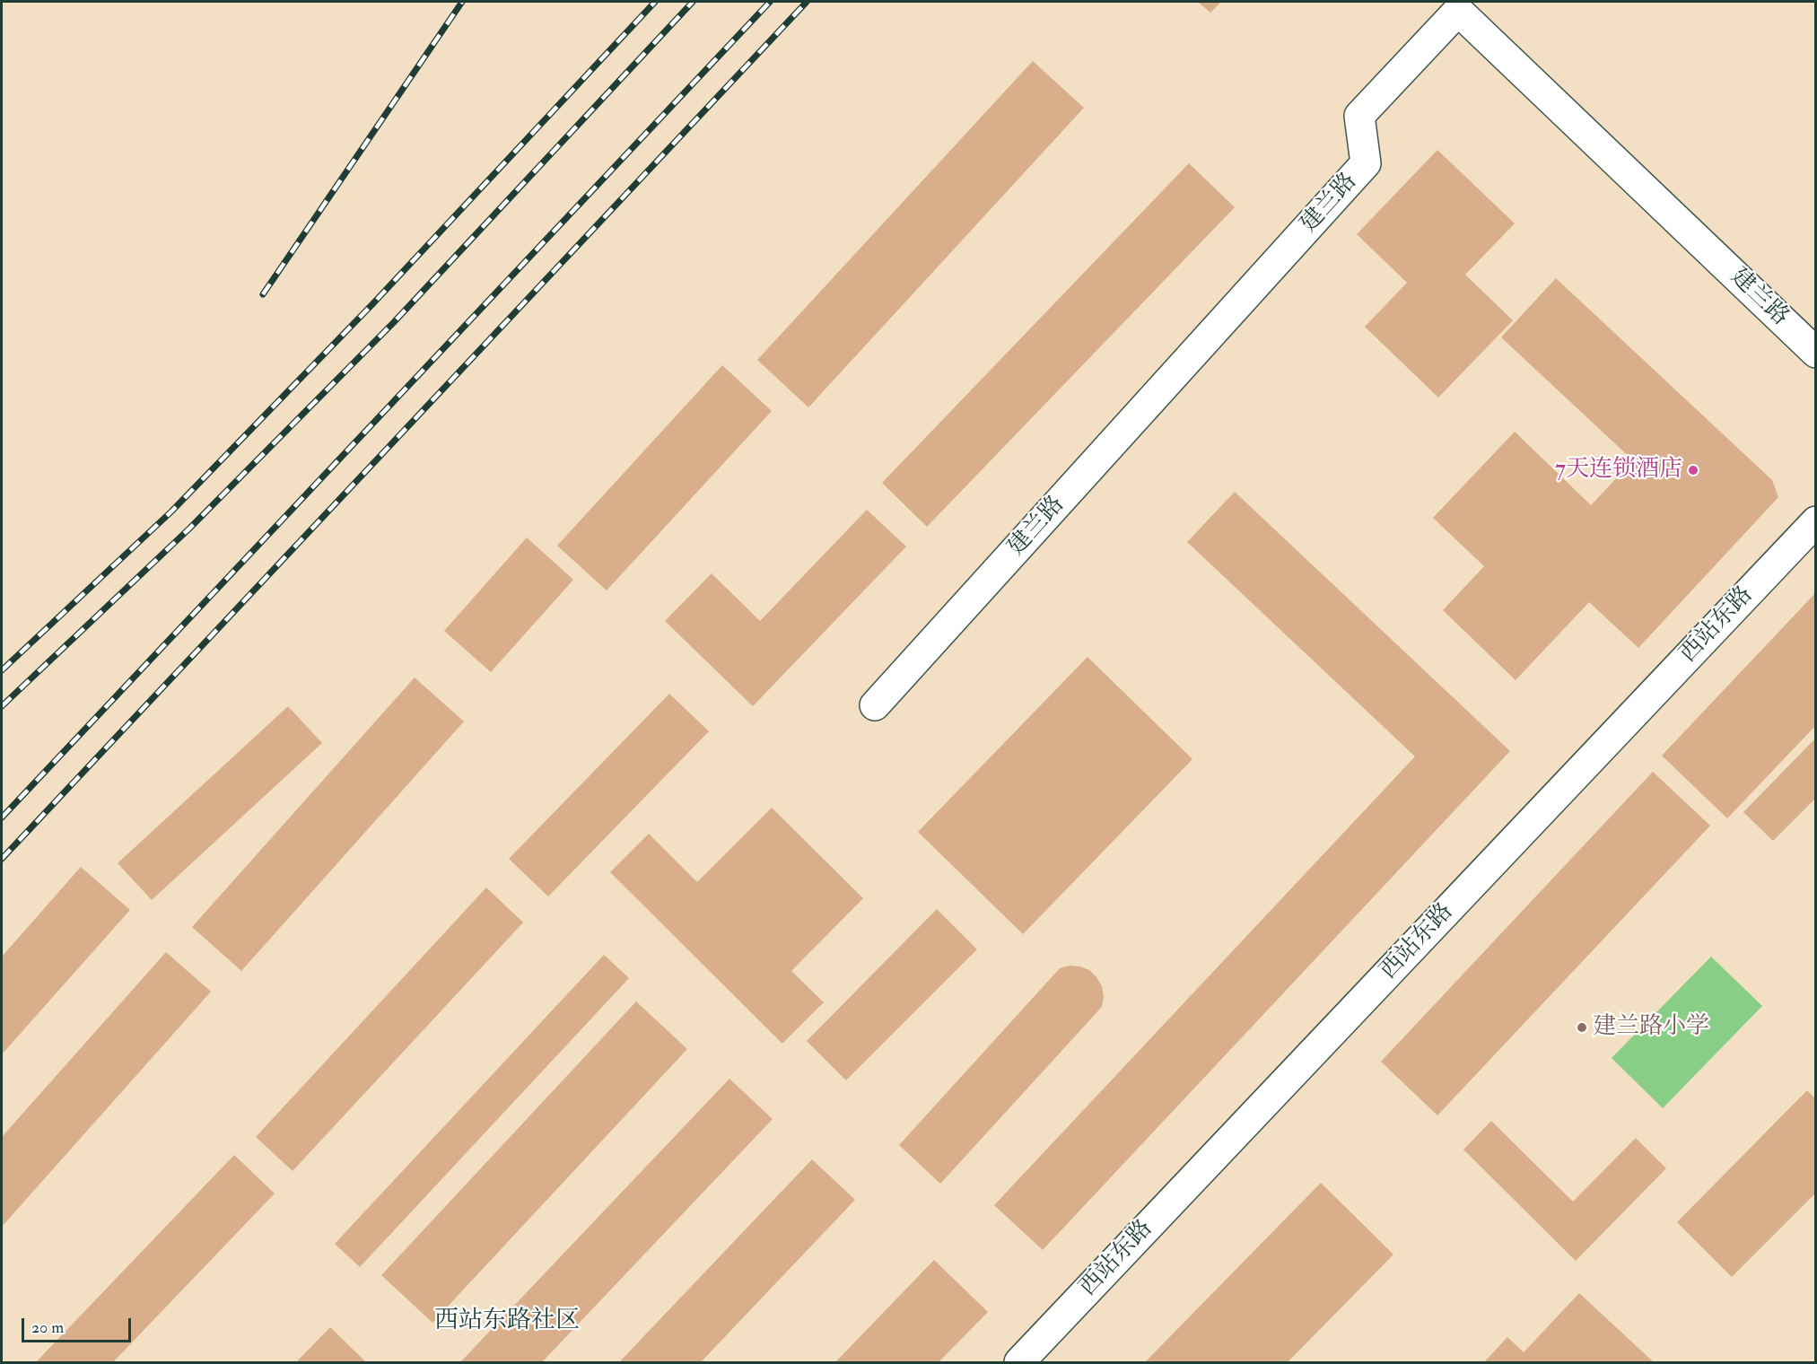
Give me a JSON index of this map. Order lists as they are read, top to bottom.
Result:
{
  "streets": {
    "street": ["建兰路", "西站东路"]
  },
  "districts": ["西站东路社区"],
  "places": ["7天连锁酒店", "建兰路小学"],
  "scale_bar": "20 m"
}
